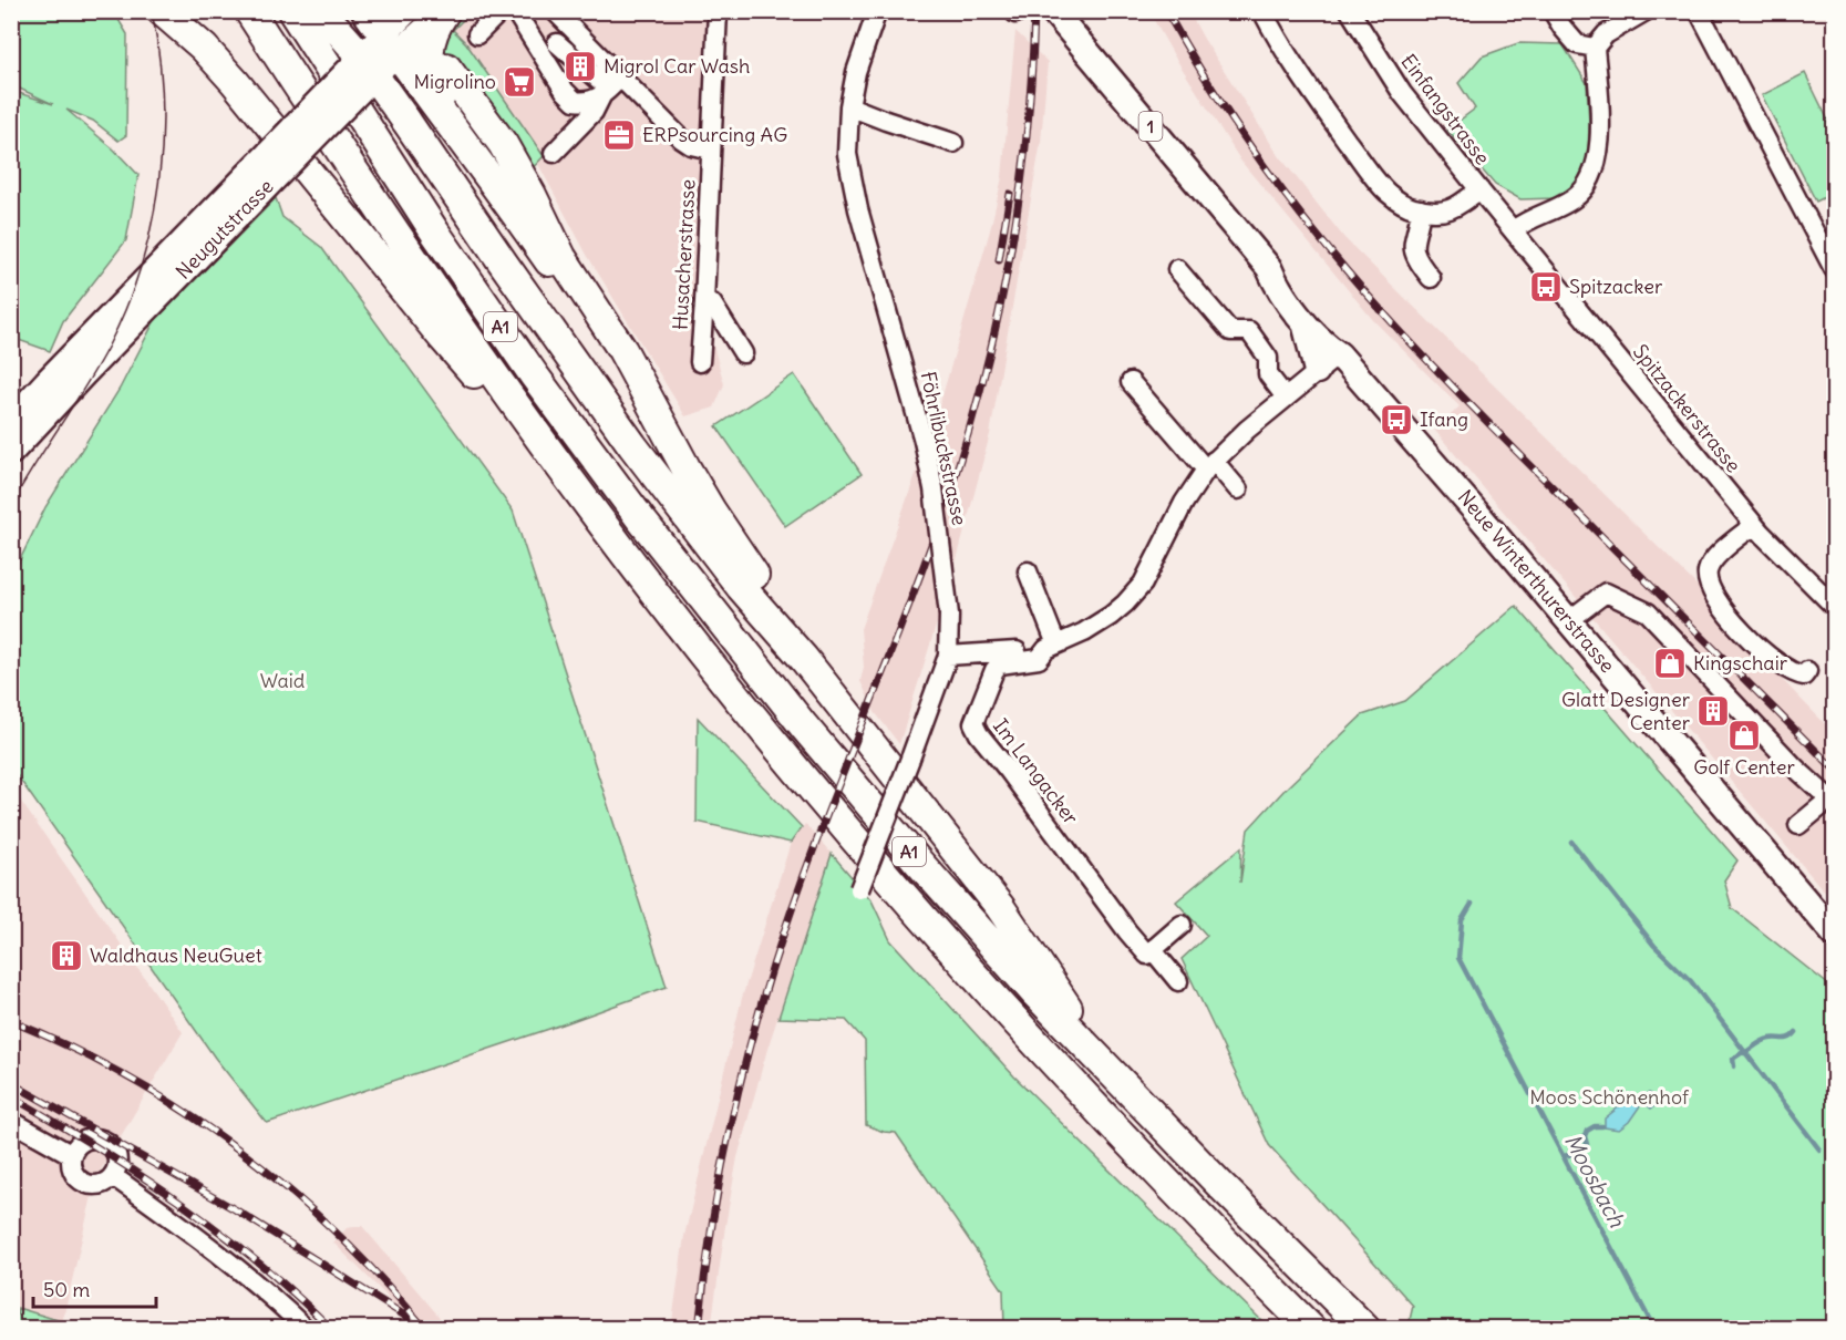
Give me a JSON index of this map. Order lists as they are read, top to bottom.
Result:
{
  "streets": {
    "highway": ["A1"],
    "main road": ["1", "Neugutstrasse", "Neue Winterthurerstrasse"],
    "street": [
      "Einfangstrasse",
      "Husacherstrasse",
      "Spitzackerstrasse",
      "Föhrlibuckstrasse",
      "Im Langacker"
    ]
  },
  "crossings": [
    ["Einfangstrasse", "Spitzackerstrasse"],
    ["Neue Winterthurerstrasse", "Im Langacker"]
  ],
  "water": ["Moosbach"],
  "parks": ["Waid", "Moos Schönenhof"],
  "places": {
    "building": ["Migrol Car Wash", "Glatt Designer Center", "Waldhaus NeuGuet"],
    "supermarket": ["Migrolino"],
    "office": ["ERPsourcing AG"],
    "bus stop": ["Spitzacker", "Ifang"],
    "shop": ["Kingschair", "Golf Center"]
  },
  "scale_bar": "50 m"
}
